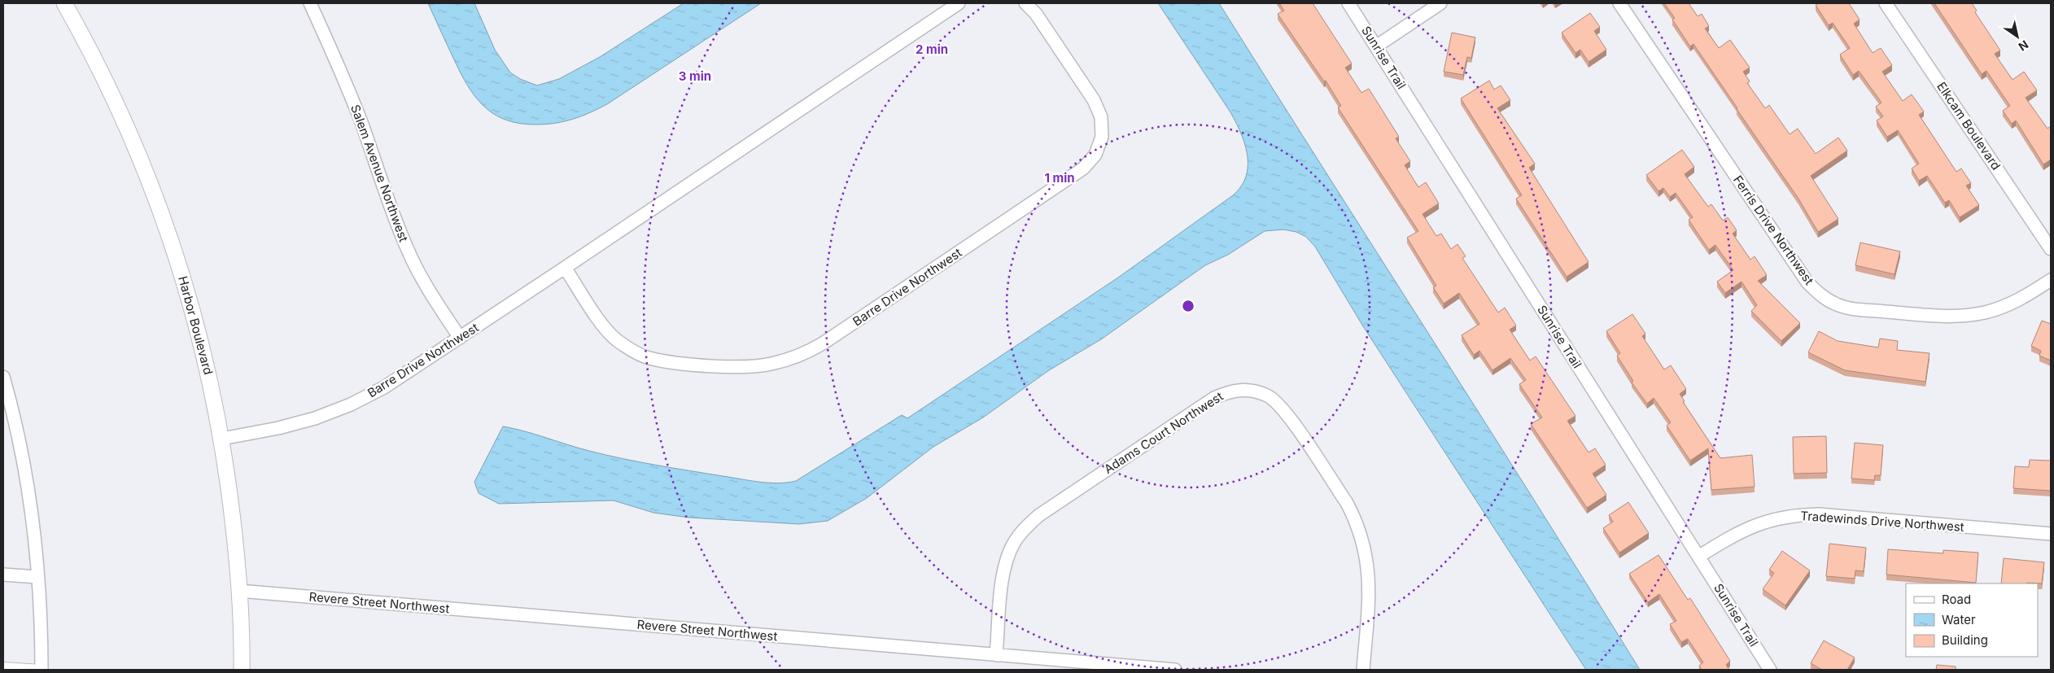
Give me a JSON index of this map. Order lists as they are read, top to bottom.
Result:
{
  "streets": {
    "street": [
      "Sunrise Trail",
      "Elkcam Boulevard",
      "Salem Avenue Northwest",
      "Ferris Drive Northwest",
      "Barre Drive Northwest",
      "Harbor Boulevard",
      "Adams Court Northwest",
      "Tradewinds Drive Northwest",
      "Revere Street Northwest"
    ]
  },
  "crossings": [
    ["Sunrise Trail", "Tradewinds Drive Northwest"],
    ["Salem Avenue Northwest", "Barre Drive Northwest"],
    ["Barre Drive Northwest", "Harbor Boulevard"],
    ["Harbor Boulevard", "Revere Street Northwest"],
    ["Adams Court Northwest", "Revere Street Northwest"]
  ],
  "legend": ["Road", "Water", "Building"],
  "north": "bottom right",
  "rings": ["2 min", "3 min", "1 min"]
}
